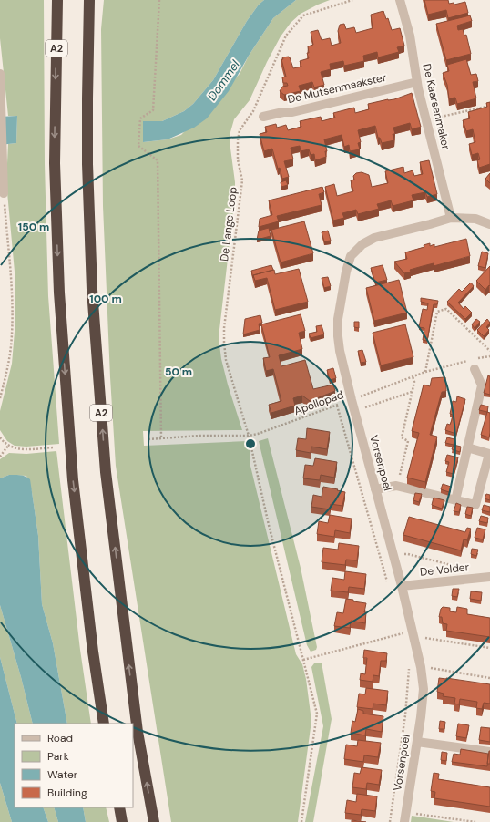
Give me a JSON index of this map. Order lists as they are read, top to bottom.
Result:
{
  "streets": {
    "highway": ["A2"],
    "street": [
      "De Mutsenmaakster",
      "De Kaarsenmaker",
      "Vorsenpoel",
      "De Volder"
    ],
    "path": ["De Lange Loop", "Apollopad"]
  },
  "crossings": [
    ["De Mutsenmaakster", "De Kaarsenmaker"],
    ["De Kaarsenmaker", "Vorsenpoel"],
    ["De Lange Loop", "Apollopad"],
    ["Apollopad", "Vorsenpoel"],
    ["Vorsenpoel", "De Volder"]
  ],
  "water": ["Dommel"],
  "legend": [
    "Road",
    "Park",
    "Water",
    "Building"
  ],
  "rings": ["150 m", "100 m", "50 m"]
}
